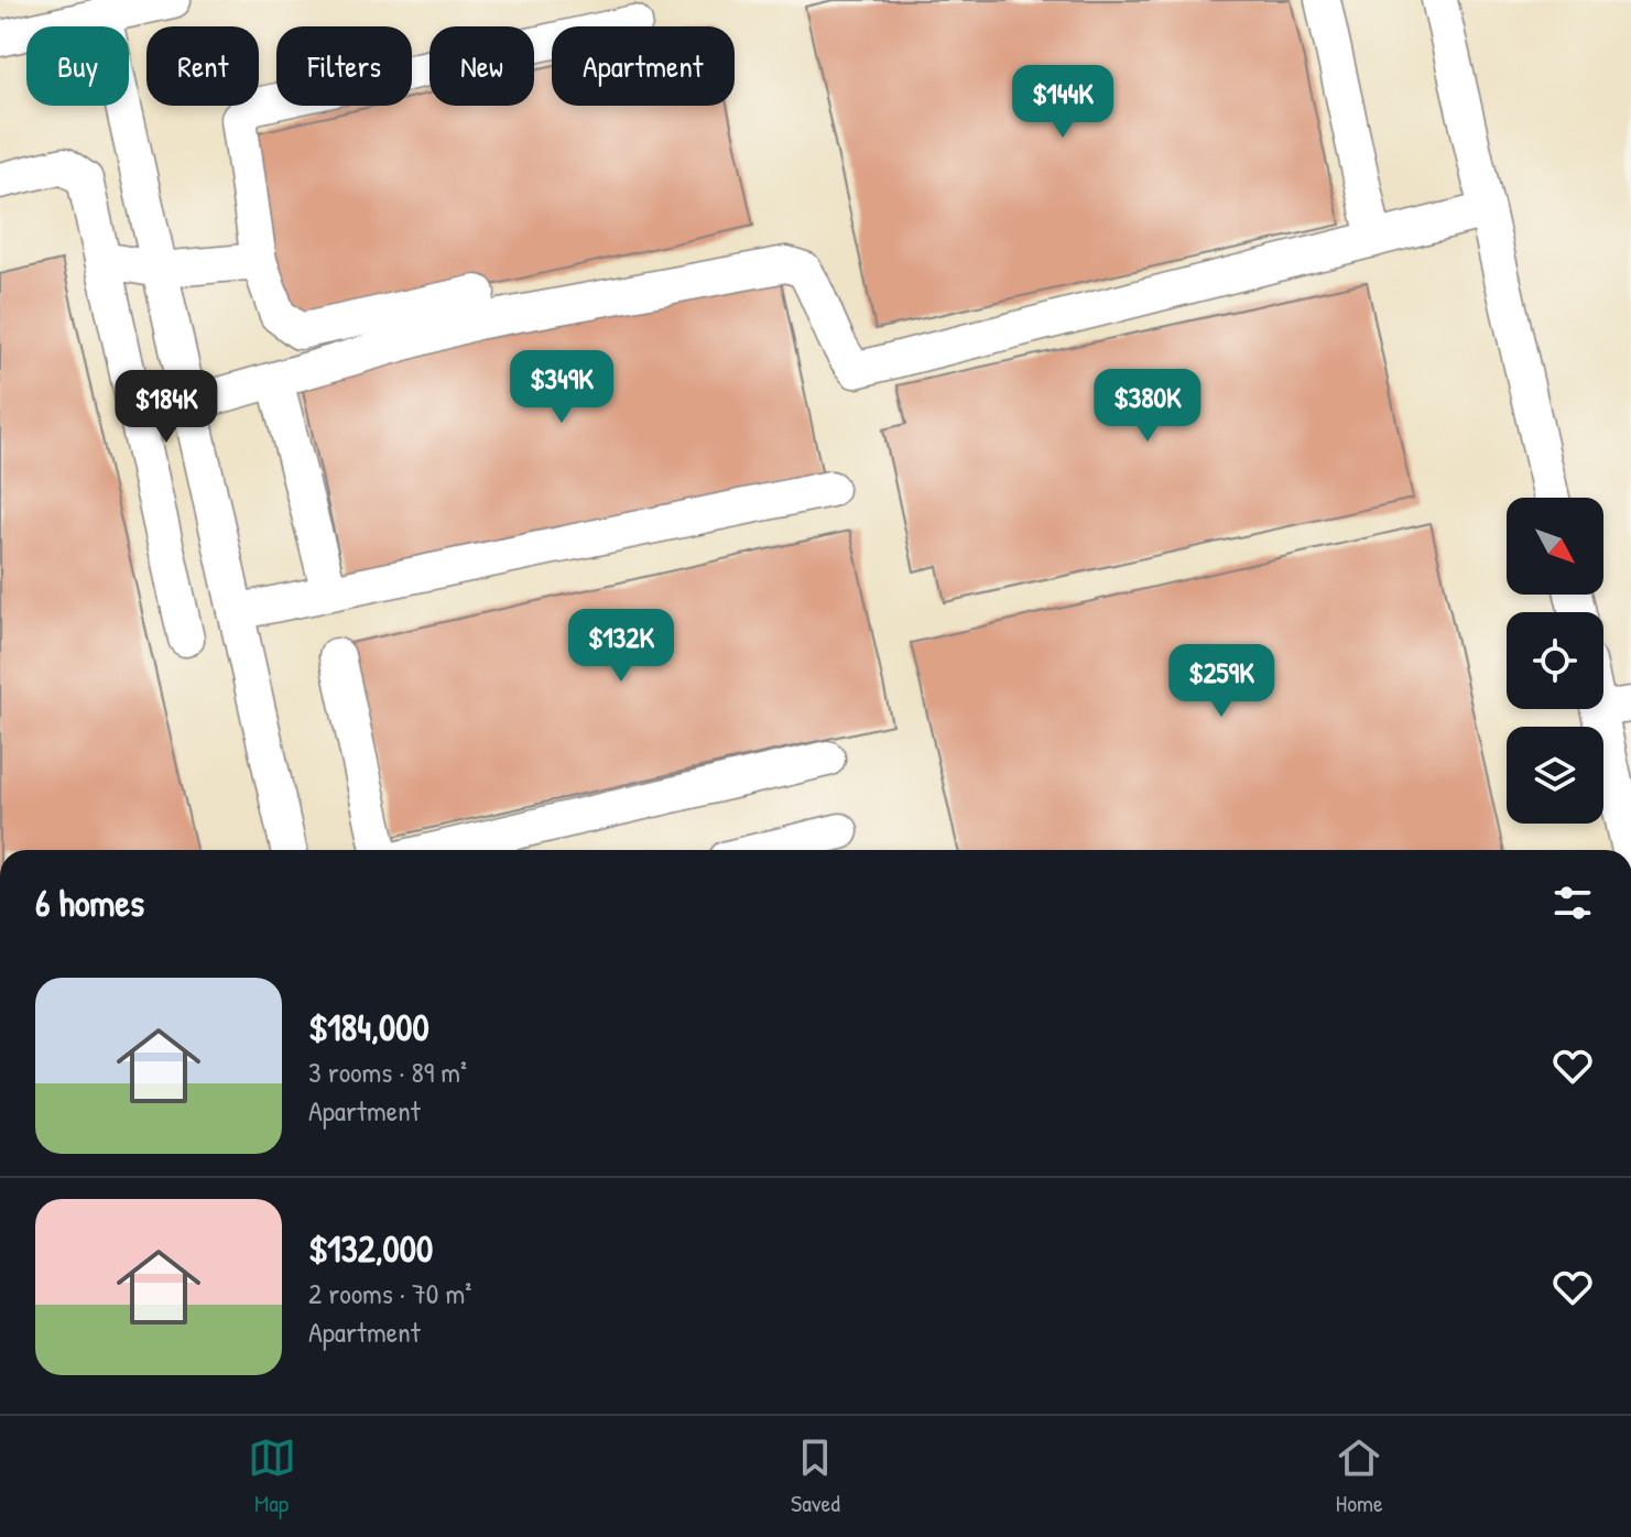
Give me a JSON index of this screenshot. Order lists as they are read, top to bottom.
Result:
{
  "north": "bottom right",
  "page": {
    "chip": [
      "Buy",
      "Rent",
      "Filters",
      "New",
      "Apartment"
    ],
    "price": [
      "$144K",
      "$349K",
      "$380K",
      "$184K",
      "$132K",
      "$259K"
    ],
    "heading": "6 homes",
    "list": [
      {
        "name": "$184,000",
        "note": "3 rooms · 89 m² · Apartment"
      },
      {
        "name": "$132,000",
        "note": "2 rooms · 70 m² · Apartment"
      }
    ],
    "tabs": ["Map", "Saved", "Home"]
  }
}
